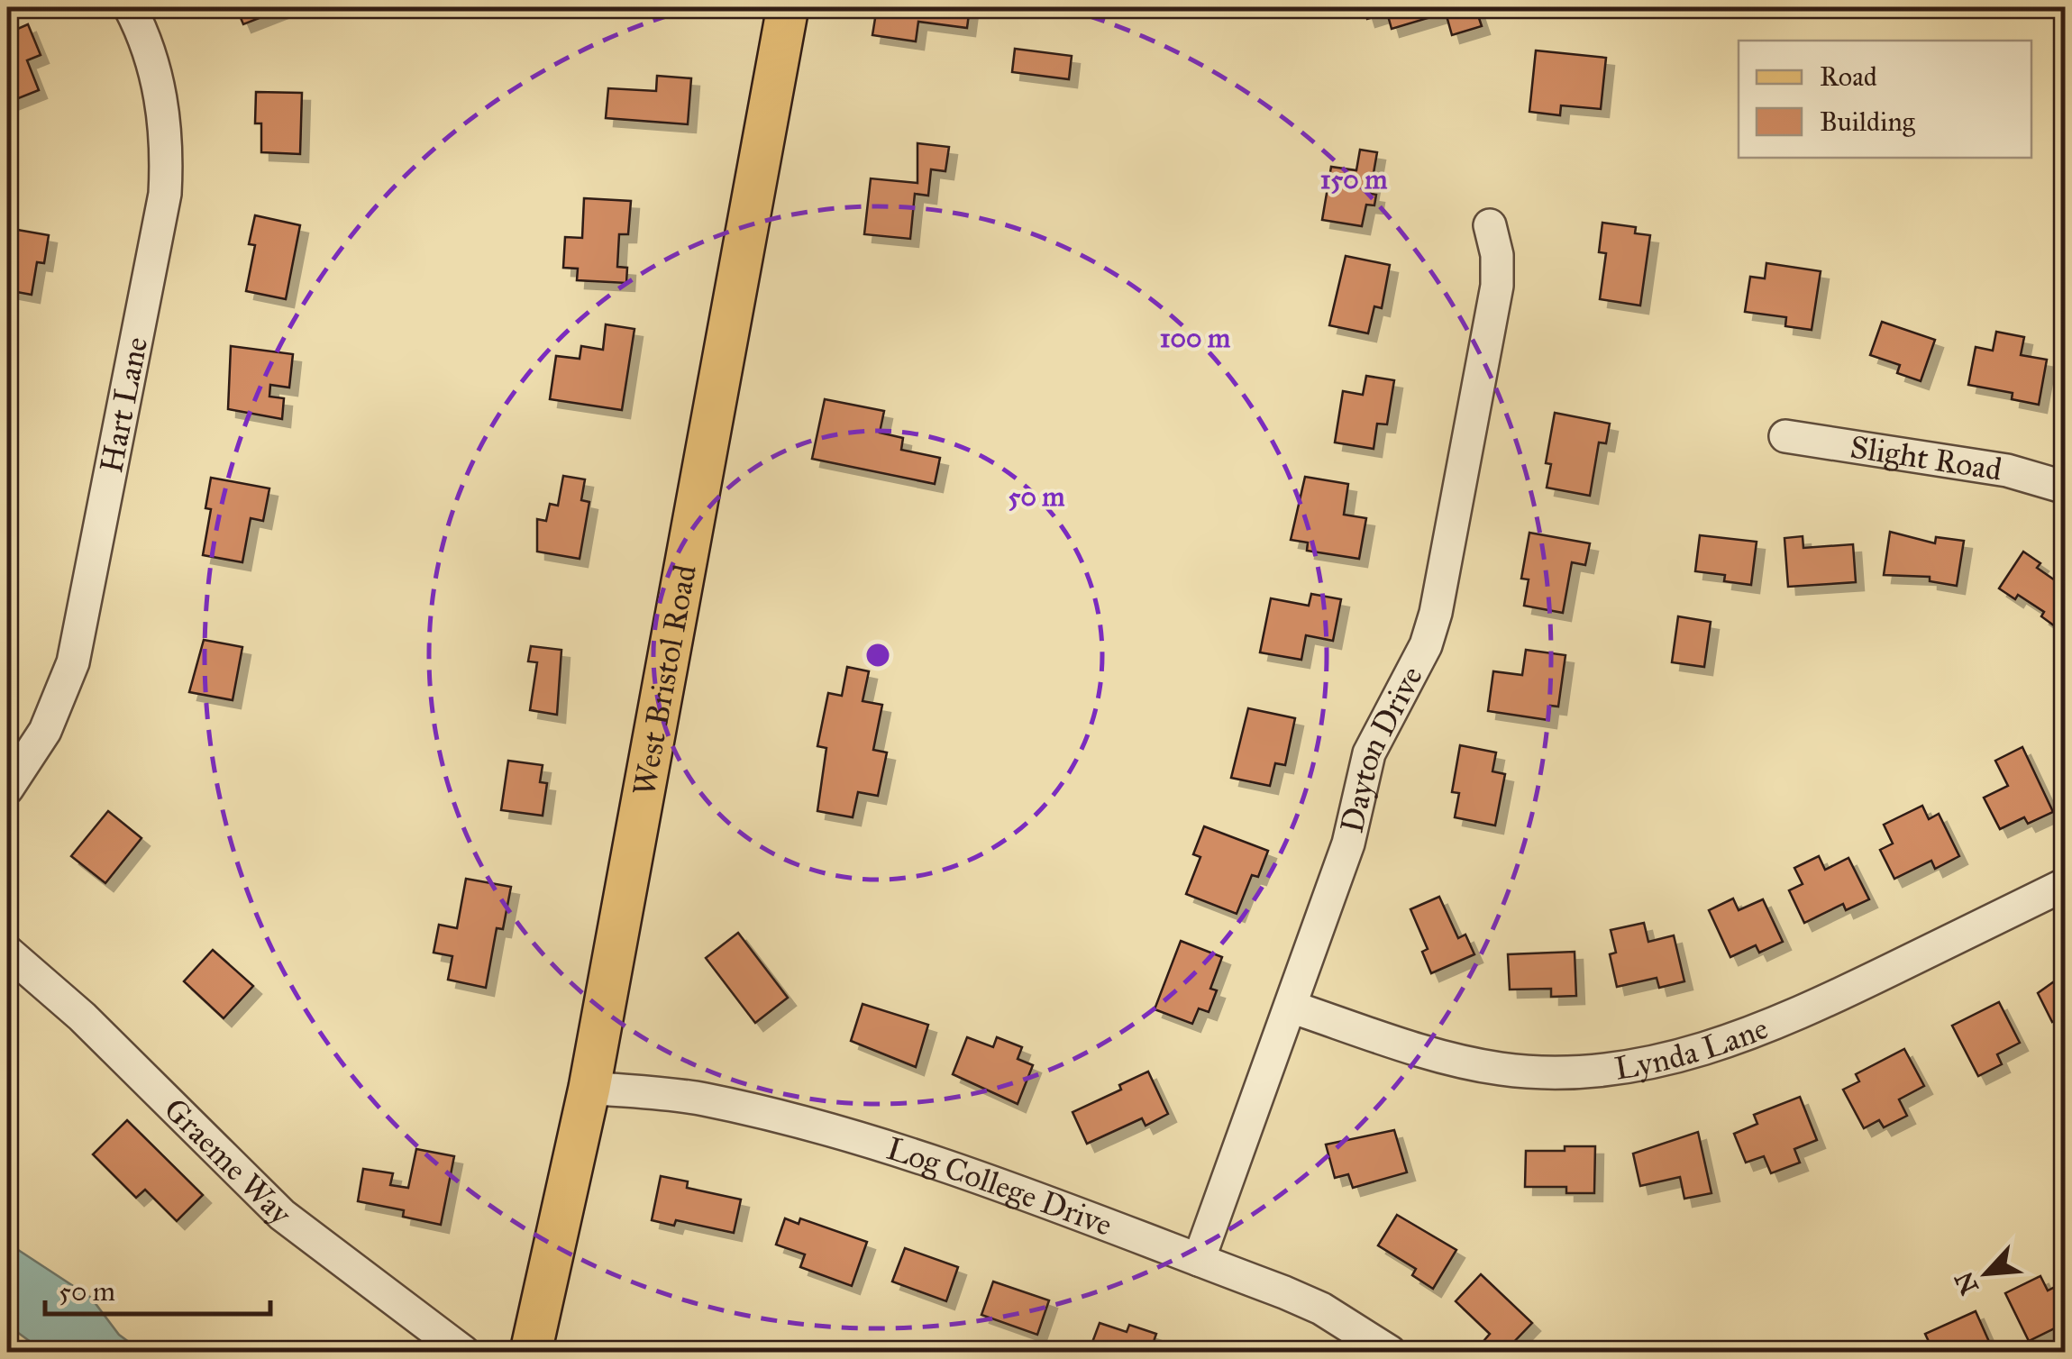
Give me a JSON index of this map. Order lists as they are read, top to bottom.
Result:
{
  "streets": {
    "main road": ["West Bristol Road"],
    "street": [
      "Hart Lane",
      "Slight Road",
      "Dayton Drive",
      "Lynda Lane",
      "Graeme Way",
      "Log College Drive"
    ]
  },
  "crossings": [
    ["West Bristol Road", "Log College Drive"],
    ["Dayton Drive", "Lynda Lane"],
    ["Dayton Drive", "Log College Drive"]
  ],
  "legend": ["Road", "Building"],
  "scale_bar": "50 m",
  "north": "bottom left",
  "rings": ["150 m", "100 m", "50 m"]
}
